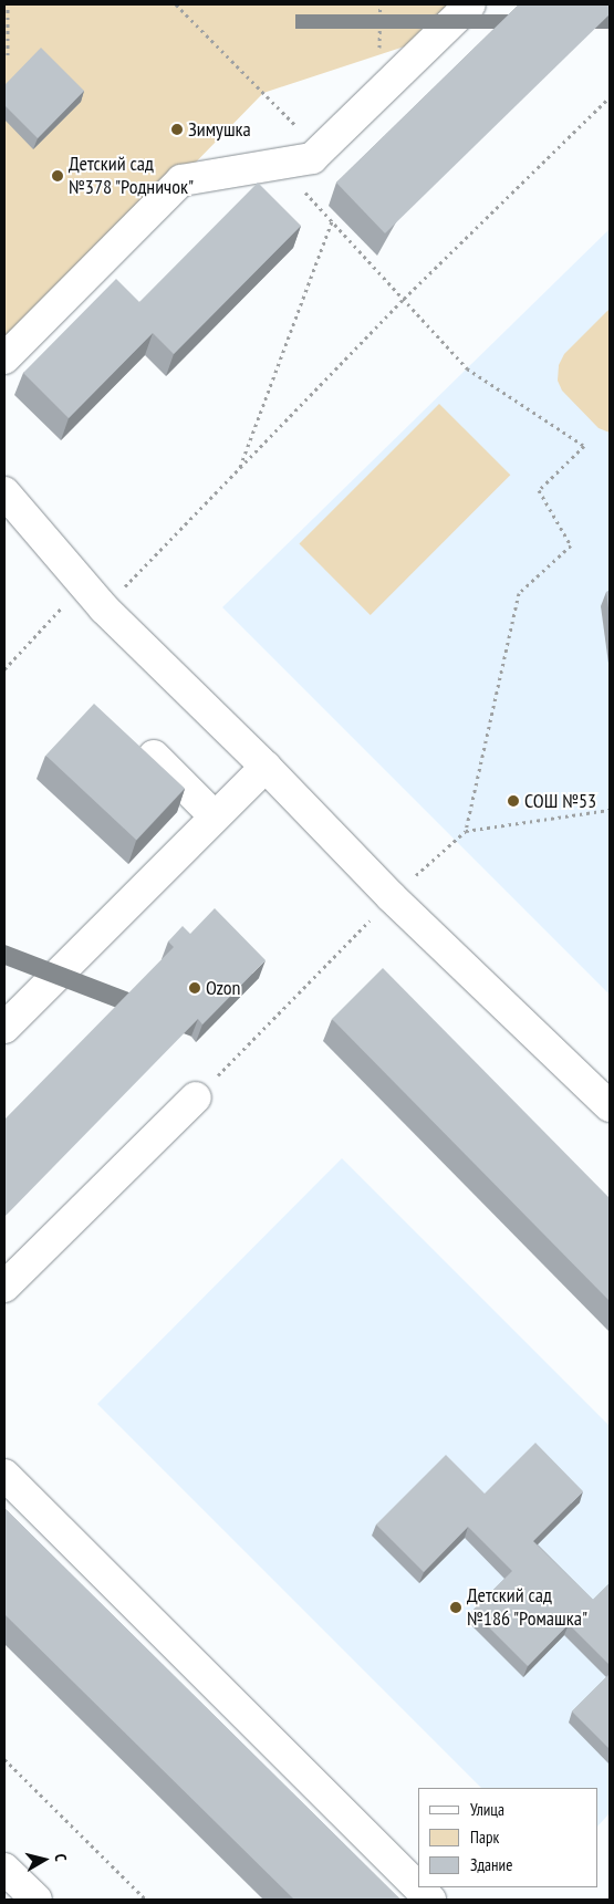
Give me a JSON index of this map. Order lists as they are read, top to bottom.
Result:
{
  "places": [
    "Зимушка",
    "Детский сад №378 \"Родничок\"",
    "СОШ №53",
    "Ozon",
    "Детский сад №186 \"Ромашка\""
  ],
  "legend": ["Улица", "Парк", "Здание"],
  "north": "right"
}
